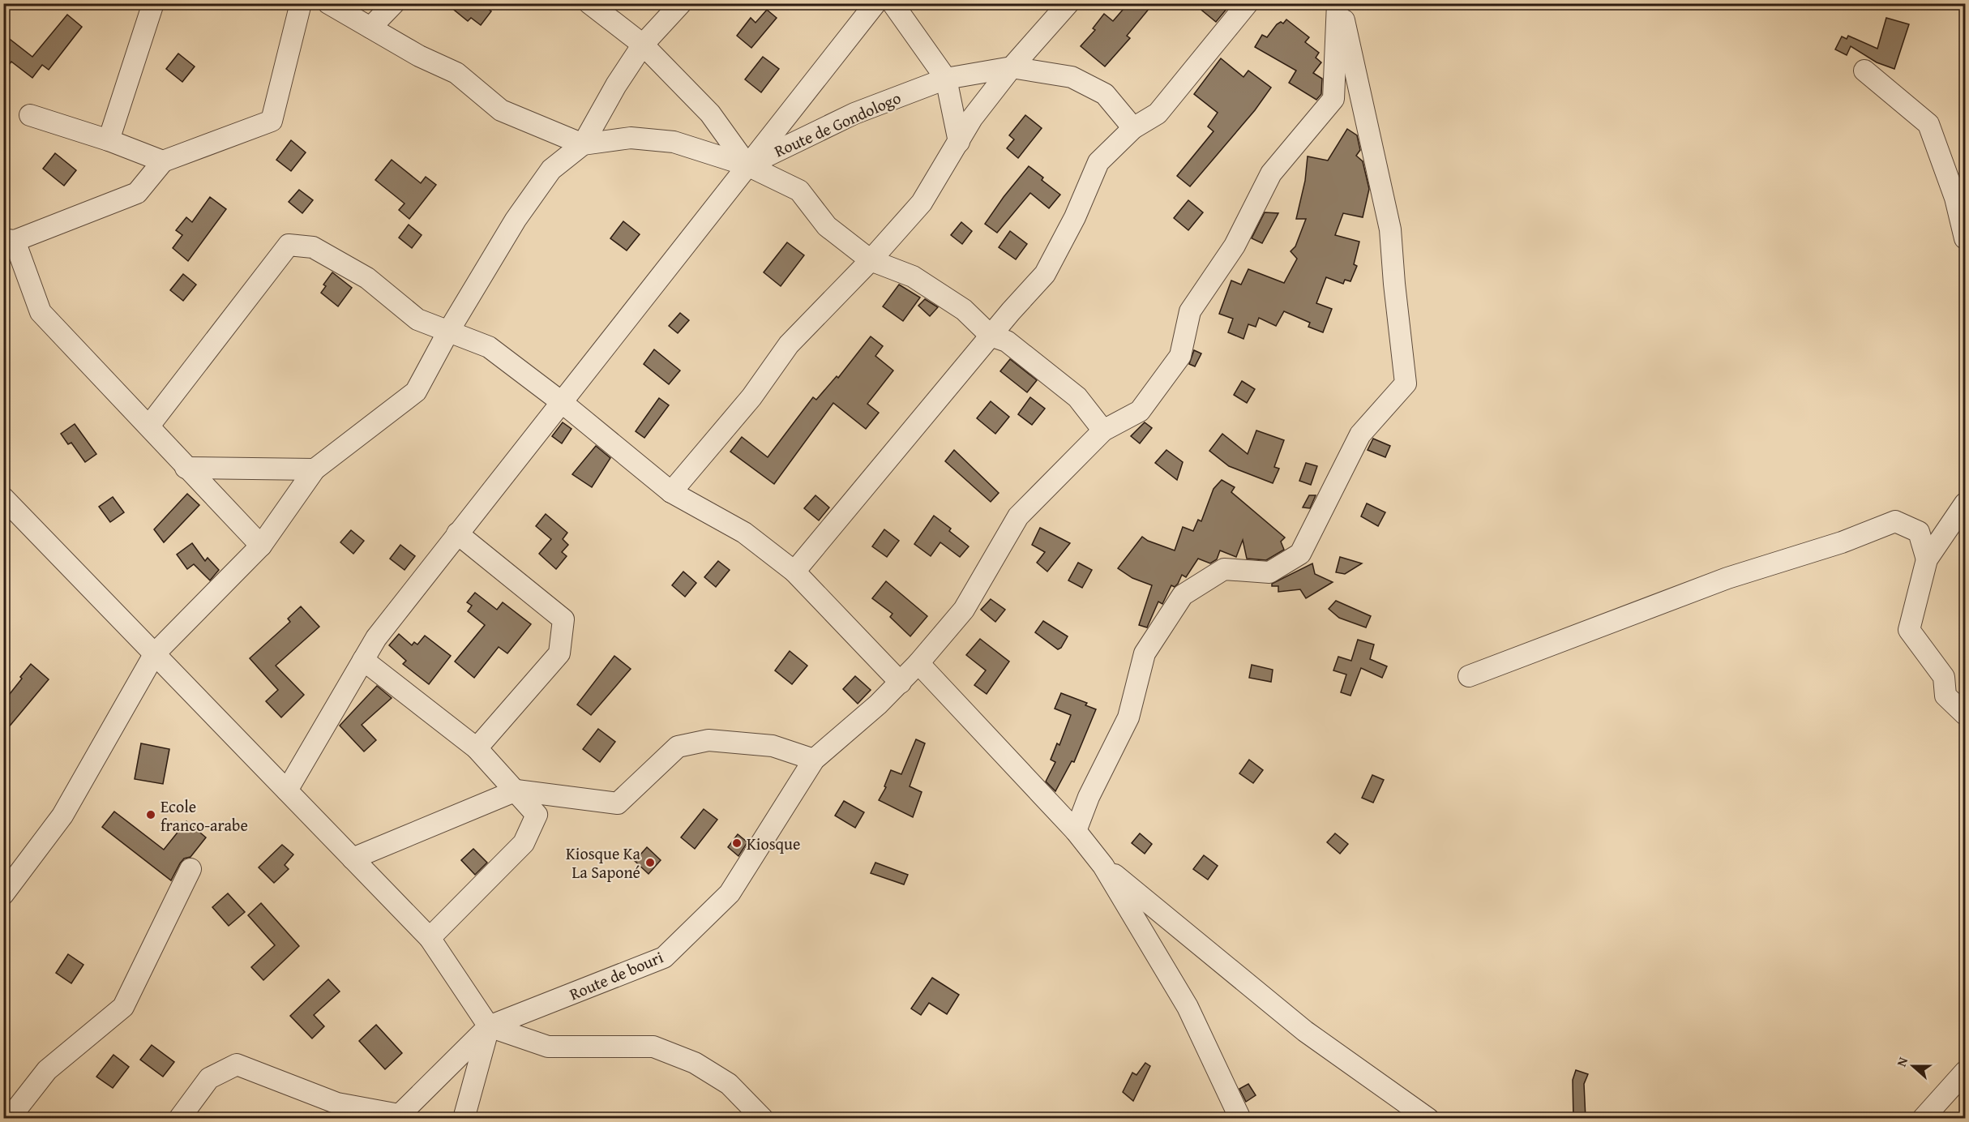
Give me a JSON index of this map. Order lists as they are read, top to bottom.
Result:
{
  "streets": {
    "street": ["Route de Gondologo", "Route de bouri"]
  },
  "places": ["Ecole franco-arabe", "Kiosque", "Kiosque Ka La Saponé"],
  "north": "left"
}
